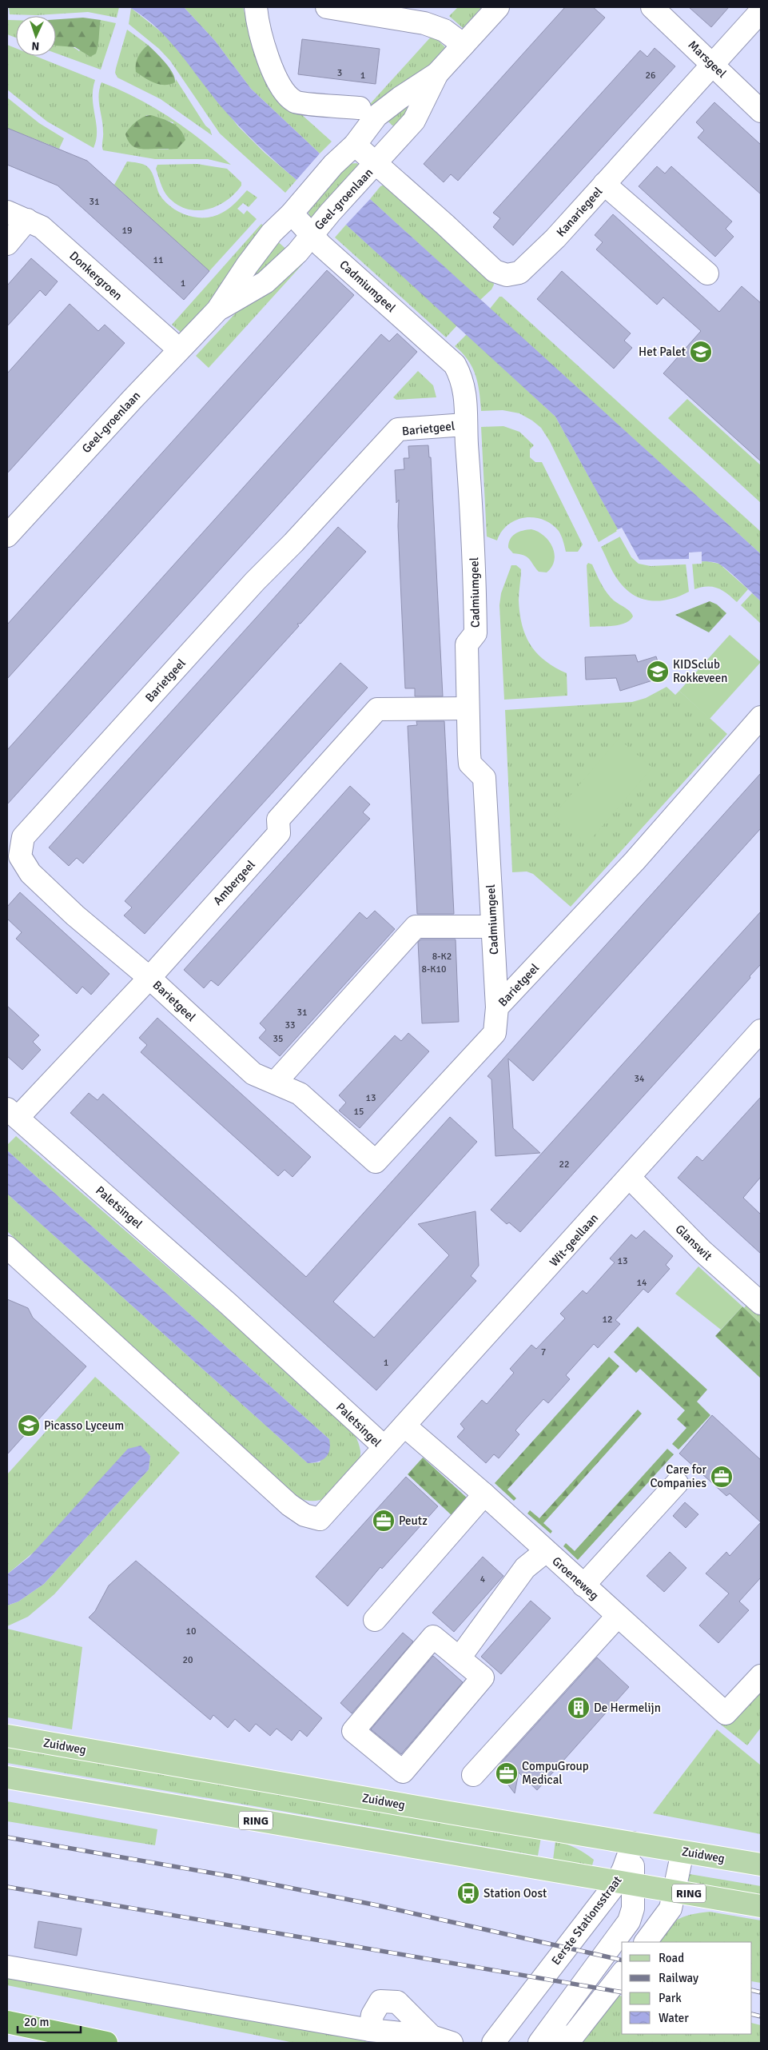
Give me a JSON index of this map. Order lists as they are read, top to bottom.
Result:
{
  "streets": {
    "main road": ["Zuidweg", "RING"],
    "street": [
      "Marsgeel",
      "Geel-groenlaan",
      "Kanariegeel",
      "Donkergroen",
      "Cadmiumgeel",
      "Barietgeel",
      "Ambergeel",
      "Paletsingel",
      "Wit-geellaan",
      "Glanswit",
      "Groeneweg",
      "Eerste Stationsstraat"
    ]
  },
  "crossings": [
    ["Marsgeel", "Kanariegeel"],
    ["Geel-groenlaan", "Kanariegeel"],
    ["Geel-groenlaan", "Donkergroen"],
    ["Geel-groenlaan", "Cadmiumgeel"],
    ["Cadmiumgeel", "Barietgeel"],
    ["Cadmiumgeel", "Ambergeel"],
    ["Barietgeel", "Ambergeel"],
    ["Ambergeel", "Paletsingel"],
    ["Paletsingel", "Wit-geellaan"],
    ["Wit-geellaan", "Glanswit"],
    ["Wit-geellaan", "Groeneweg"],
    ["Zuidweg", "Eerste Stationsstraat"],
    ["RING", "Eerste Stationsstraat"]
  ],
  "places": {
    "school or university": ["Het Palet", "KIDSclub Rokkeveen", "Picasso Lyceum"],
    "office": ["Care for Companies", "Peutz", "CompuGroup Medical"],
    "building": ["De Hermelijn"],
    "bus stop": ["Station Oost"]
  },
  "house_numbers": [
    "3",
    "1",
    "26",
    "31",
    "19",
    "11",
    "1",
    "8-K2",
    "8-K10",
    "31",
    "33",
    "35",
    "34",
    "13",
    "15",
    "22",
    "13",
    "14",
    "12",
    "7",
    "1",
    "4",
    "10",
    "20"
  ],
  "legend": [
    "Road",
    "Railway",
    "Park",
    "Water"
  ],
  "scale_bar": "20 m",
  "north": "bottom"
}
